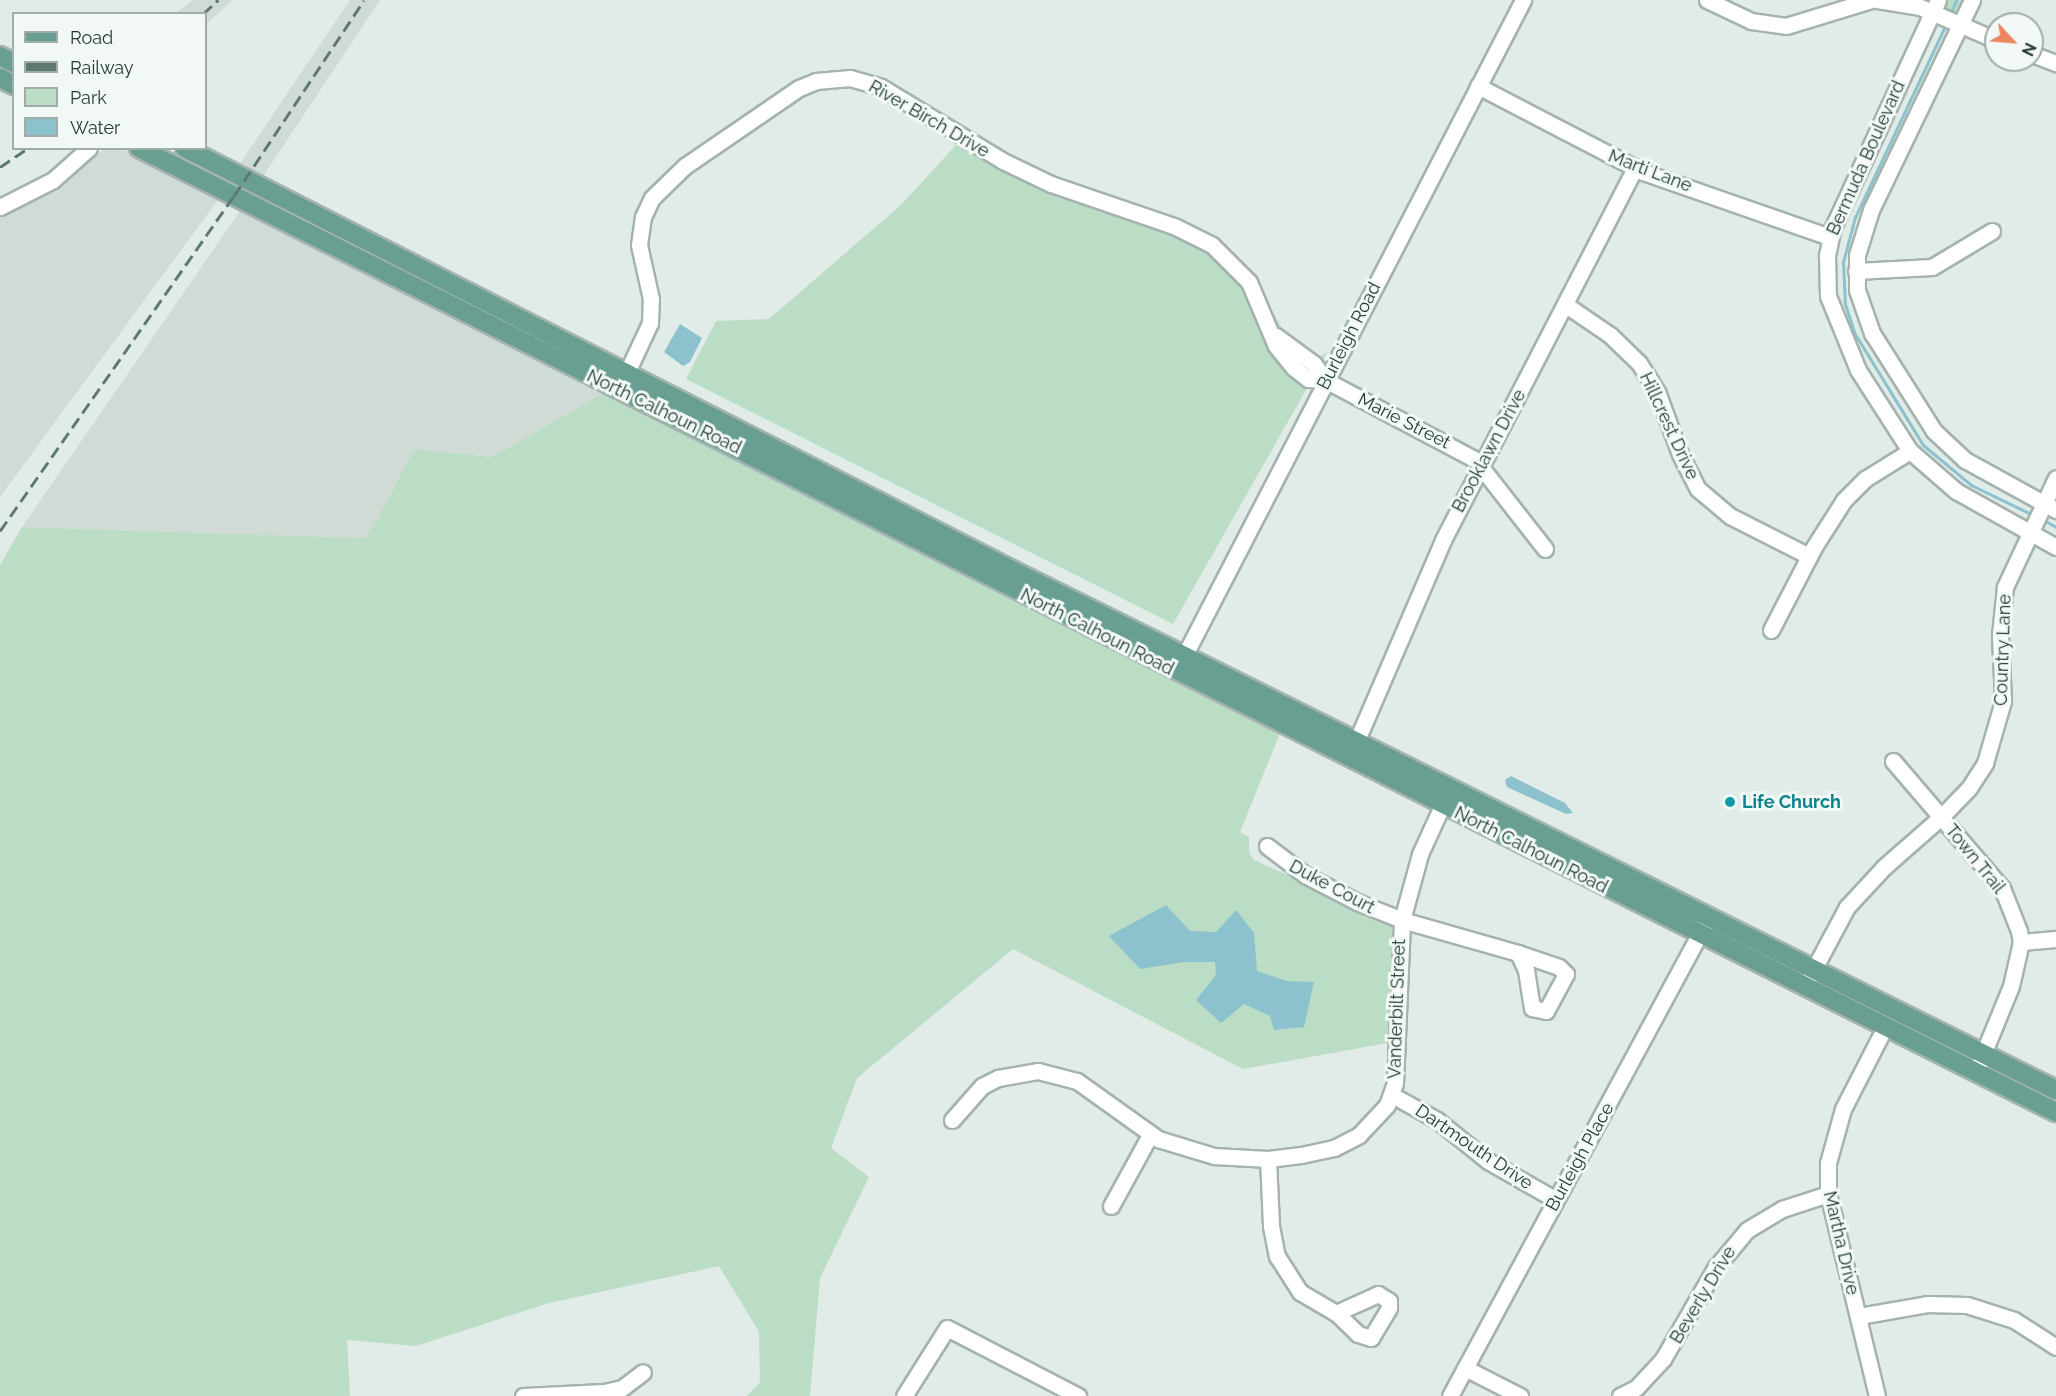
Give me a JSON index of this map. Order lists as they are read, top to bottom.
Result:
{
  "streets": {
    "main road": ["North Calhoun Road"],
    "street": [
      "River Birch Drive",
      "Bermuda Boulevard",
      "Marti Lane",
      "Burleigh Road",
      "Marie Street",
      "Hillcrest Drive",
      "Brooklawn Drive",
      "Country Lane",
      "Town Trail",
      "Duke Court",
      "Vanderbilt Street",
      "Dartmouth Drive",
      "Burleigh Place",
      "Martha Drive",
      "Beverly Drive"
    ]
  },
  "crossings": [
    ["River Birch Drive", "Burleigh Road"],
    ["River Birch Drive", "North Calhoun Road"],
    ["River Birch Drive", "Marie Street"],
    ["Bermuda Boulevard", "Marti Lane"],
    ["Bermuda Boulevard", "Country Lane"],
    ["Marti Lane", "Burleigh Road"],
    ["Marti Lane", "Brooklawn Drive"],
    ["Burleigh Road", "North Calhoun Road"],
    ["Burleigh Road", "Marie Street"],
    ["North Calhoun Road", "Brooklawn Drive"],
    ["North Calhoun Road", "Country Lane"],
    ["North Calhoun Road", "Vanderbilt Street"],
    ["North Calhoun Road", "Burleigh Place"],
    ["North Calhoun Road", "Martha Drive"],
    ["Marie Street", "Brooklawn Drive"],
    ["Hillcrest Drive", "Brooklawn Drive"],
    ["Country Lane", "Town Trail"],
    ["Duke Court", "Vanderbilt Street"],
    ["Vanderbilt Street", "Dartmouth Drive"],
    ["Dartmouth Drive", "Burleigh Place"],
    ["Martha Drive", "Beverly Drive"]
  ],
  "places": ["Life Church"],
  "legend": [
    "Road",
    "Railway",
    "Park",
    "Water"
  ],
  "north": "bottom right"
}
